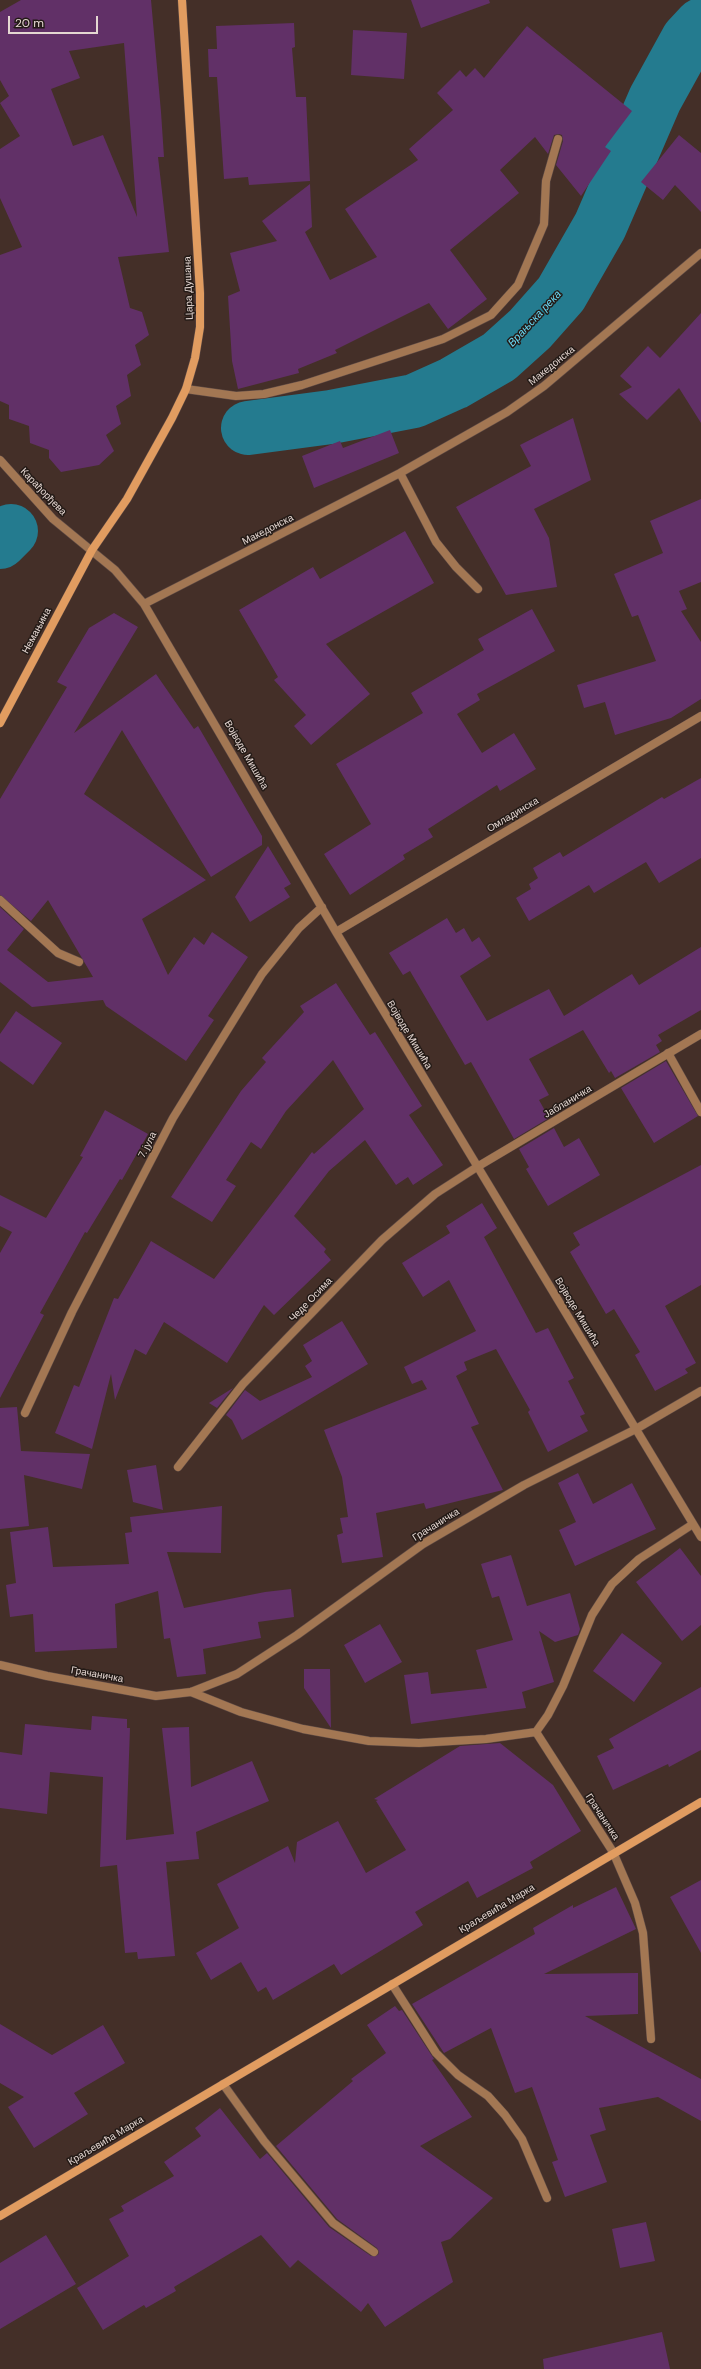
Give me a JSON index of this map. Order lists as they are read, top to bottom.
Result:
{
  "streets": {
    "main road": ["Цара Душана", "Немањина", "Краљевића Марка"],
    "street": [
      "Македонска",
      "Карађорђева",
      "Војводе Мишића",
      "Омладинска",
      "Јабланичка",
      "7. јула",
      "Чеде Осима",
      "Грачаничка"
    ]
  },
  "crossings": [
    ["Цара Душана", "Карађорђева"],
    ["Цара Душана", "Немањина"],
    ["Цара Душана", "Војводе Мишића"],
    ["Македонска", "Војводе Мишића"],
    ["Карађорђева", "Немањина"],
    ["Карађорђева", "Војводе Мишића"],
    ["Немањина", "Војводе Мишића"],
    ["Војводе Мишића", "Омладинска"],
    ["Војводе Мишића", "Јабланичка"],
    ["Војводе Мишића", "7. јула"],
    ["Војводе Мишића", "Чеде Осима"],
    ["Војводе Мишића", "Грачаничка"],
    ["Јабланичка", "Чеде Осима"],
    ["Грачаничка", "Краљевића Марка"]
  ],
  "water": ["Врањска река"],
  "scale_bar": "20 m"
}
